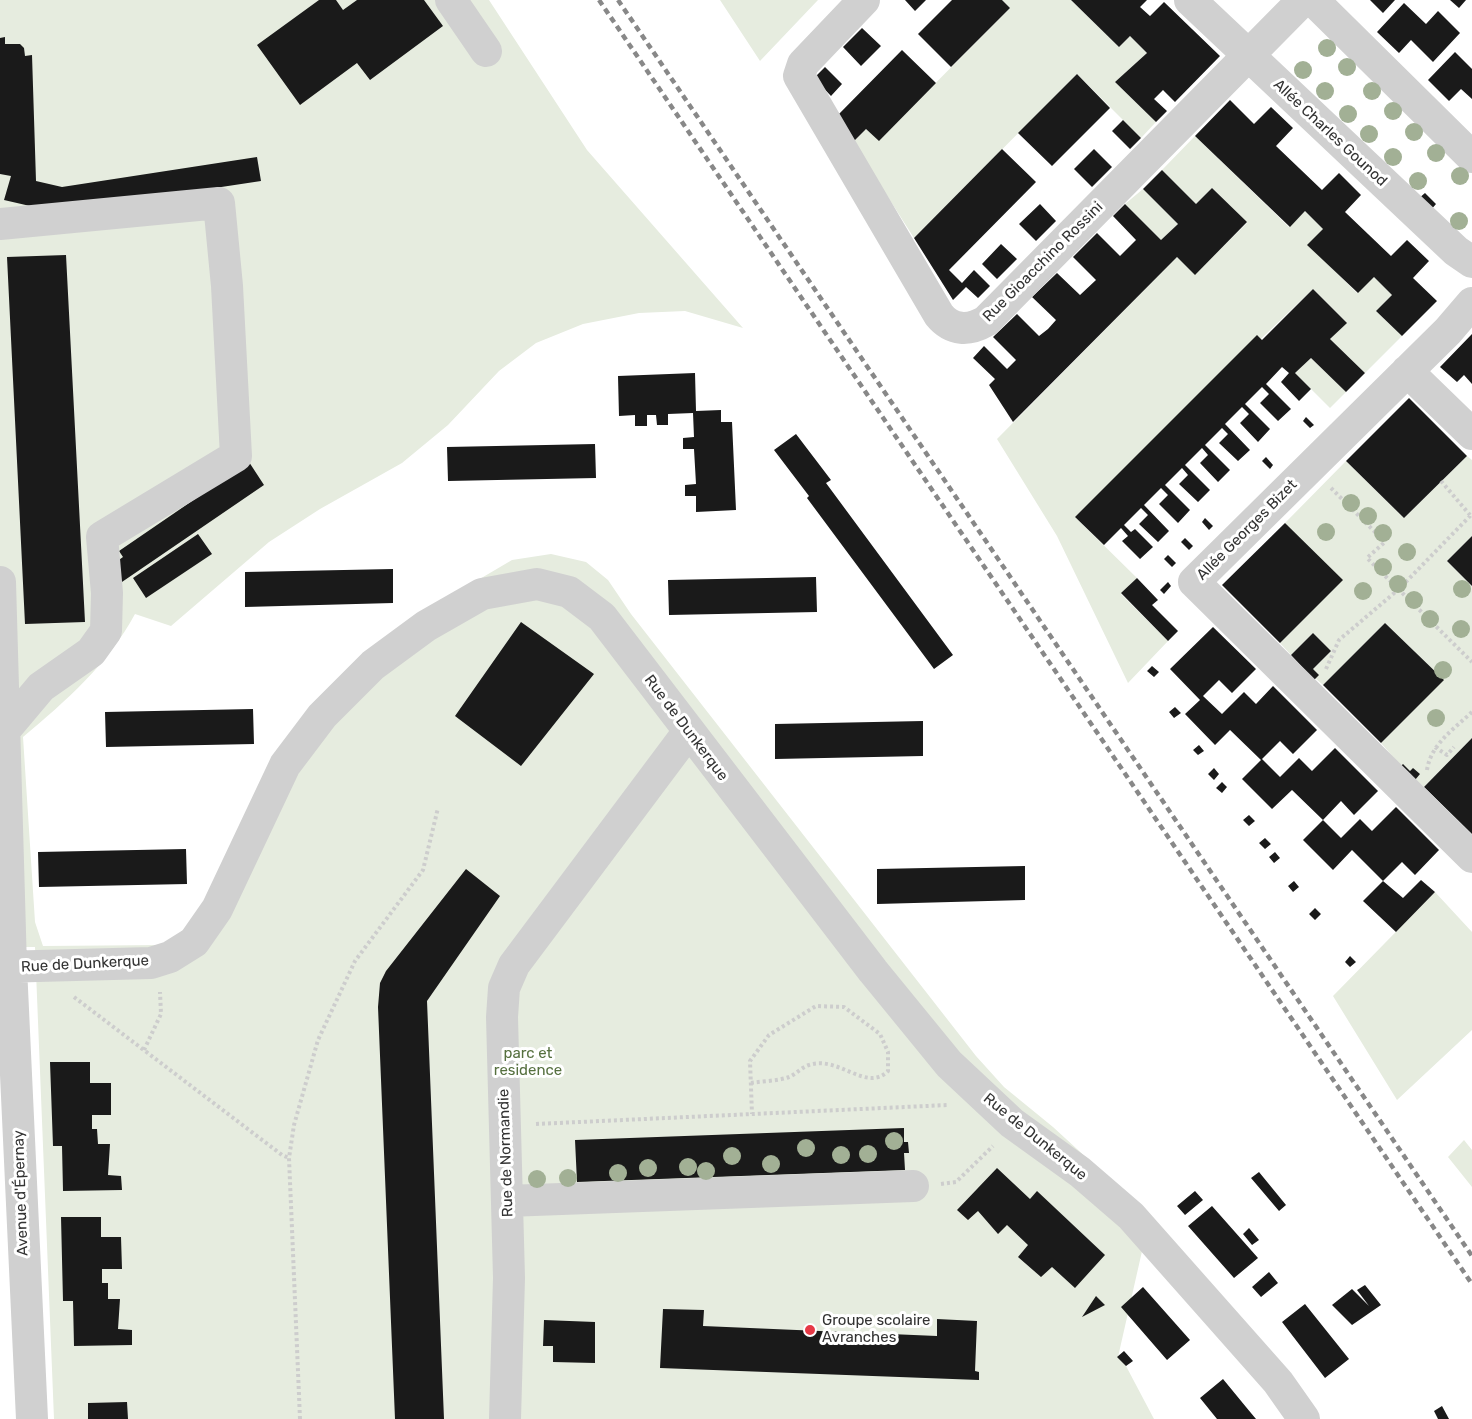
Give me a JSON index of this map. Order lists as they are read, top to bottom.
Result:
{
  "streets": {
    "street": [
      "Allée Charles Gounod",
      "Rue Gioacchino Rossini",
      "Allée Georges Bizet",
      "Rue de Dunkerque",
      "Rue de Normandie",
      "Avenue d'Épernay"
    ]
  },
  "crossings": [
    ["Allée Charles Gounod", "Rue Gioacchino Rossini"],
    ["Rue de Dunkerque", "Rue de Normandie"],
    ["Rue de Dunkerque", "Avenue d'Épernay"]
  ],
  "parks": ["parc et residence"],
  "places": ["Groupe scolaire Avranches"]
}
